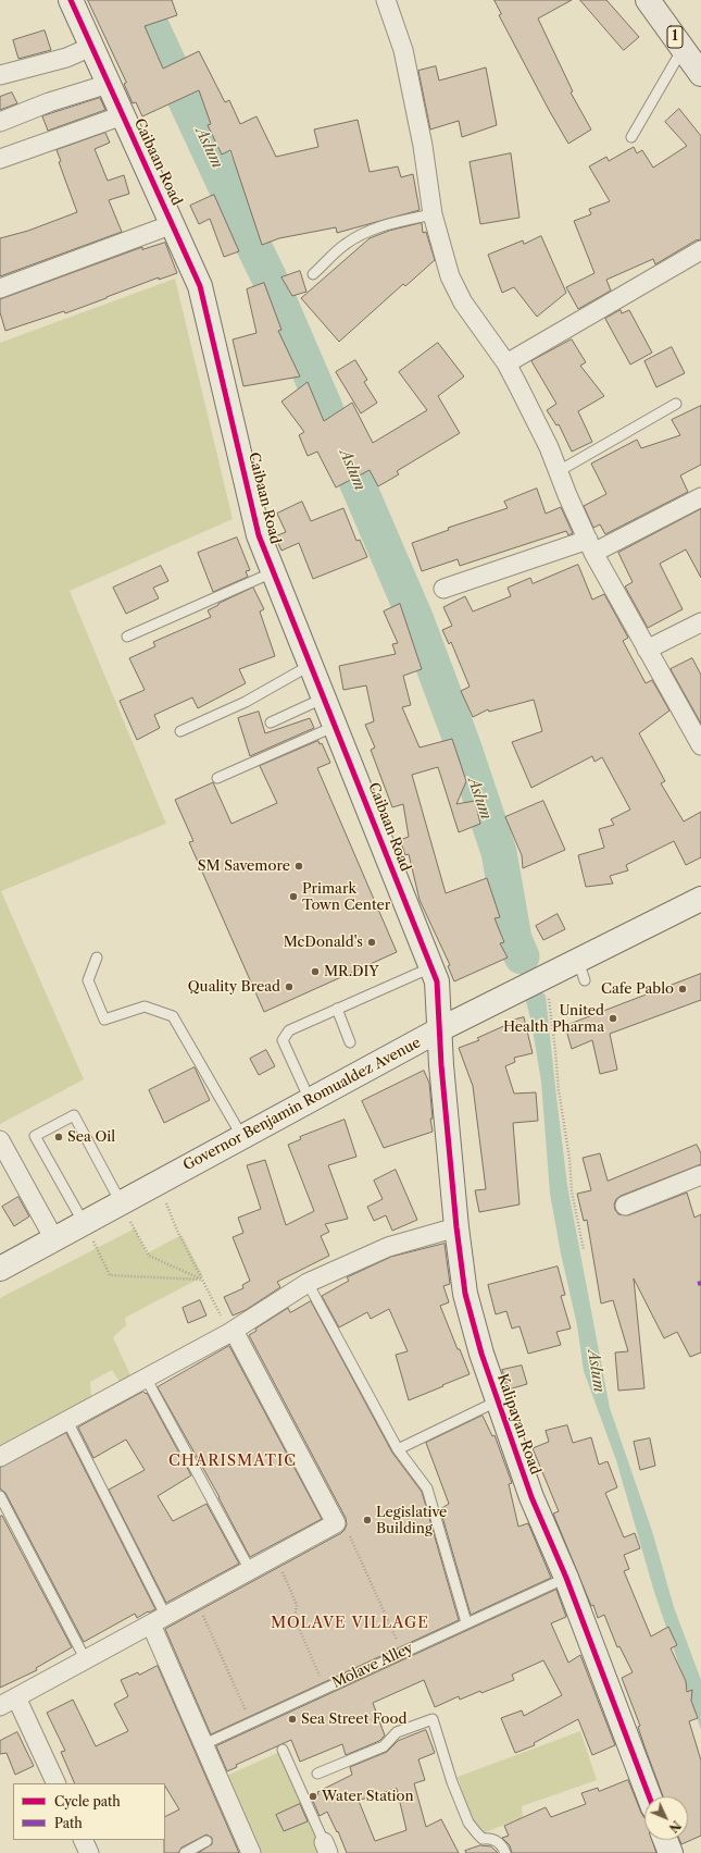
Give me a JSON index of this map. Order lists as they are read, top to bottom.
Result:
{
  "streets": {
    "main road": ["1"],
    "street": ["Caibaan Road", "Governor Benjamin Romualdez Avenue", "Kalipayan Road"],
    "lane": ["Molave Alley"]
  },
  "crossings": [
    ["Caibaan Road", "Governor Benjamin Romualdez Avenue"],
    ["Caibaan Road", "Kalipayan Road"],
    ["Governor Benjamin Romualdez Avenue", "Kalipayan Road"],
    ["Kalipayan Road", "Molave Alley"]
  ],
  "districts": ["CHARISMATIC", "MOLAVE VILLAGE"],
  "water": ["Aslum"],
  "places": [
    "SM Savemore",
    "Primark Town Center",
    "McDonald's",
    "MR.DIY",
    "Quality Bread",
    "Cafe Pablo",
    "United Health Pharma",
    "Sea Oil",
    "Legislative Building",
    "Sea Street Food",
    "Water Station"
  ],
  "legend": ["Cycle path", "Path"],
  "north": "bottom right"
}
